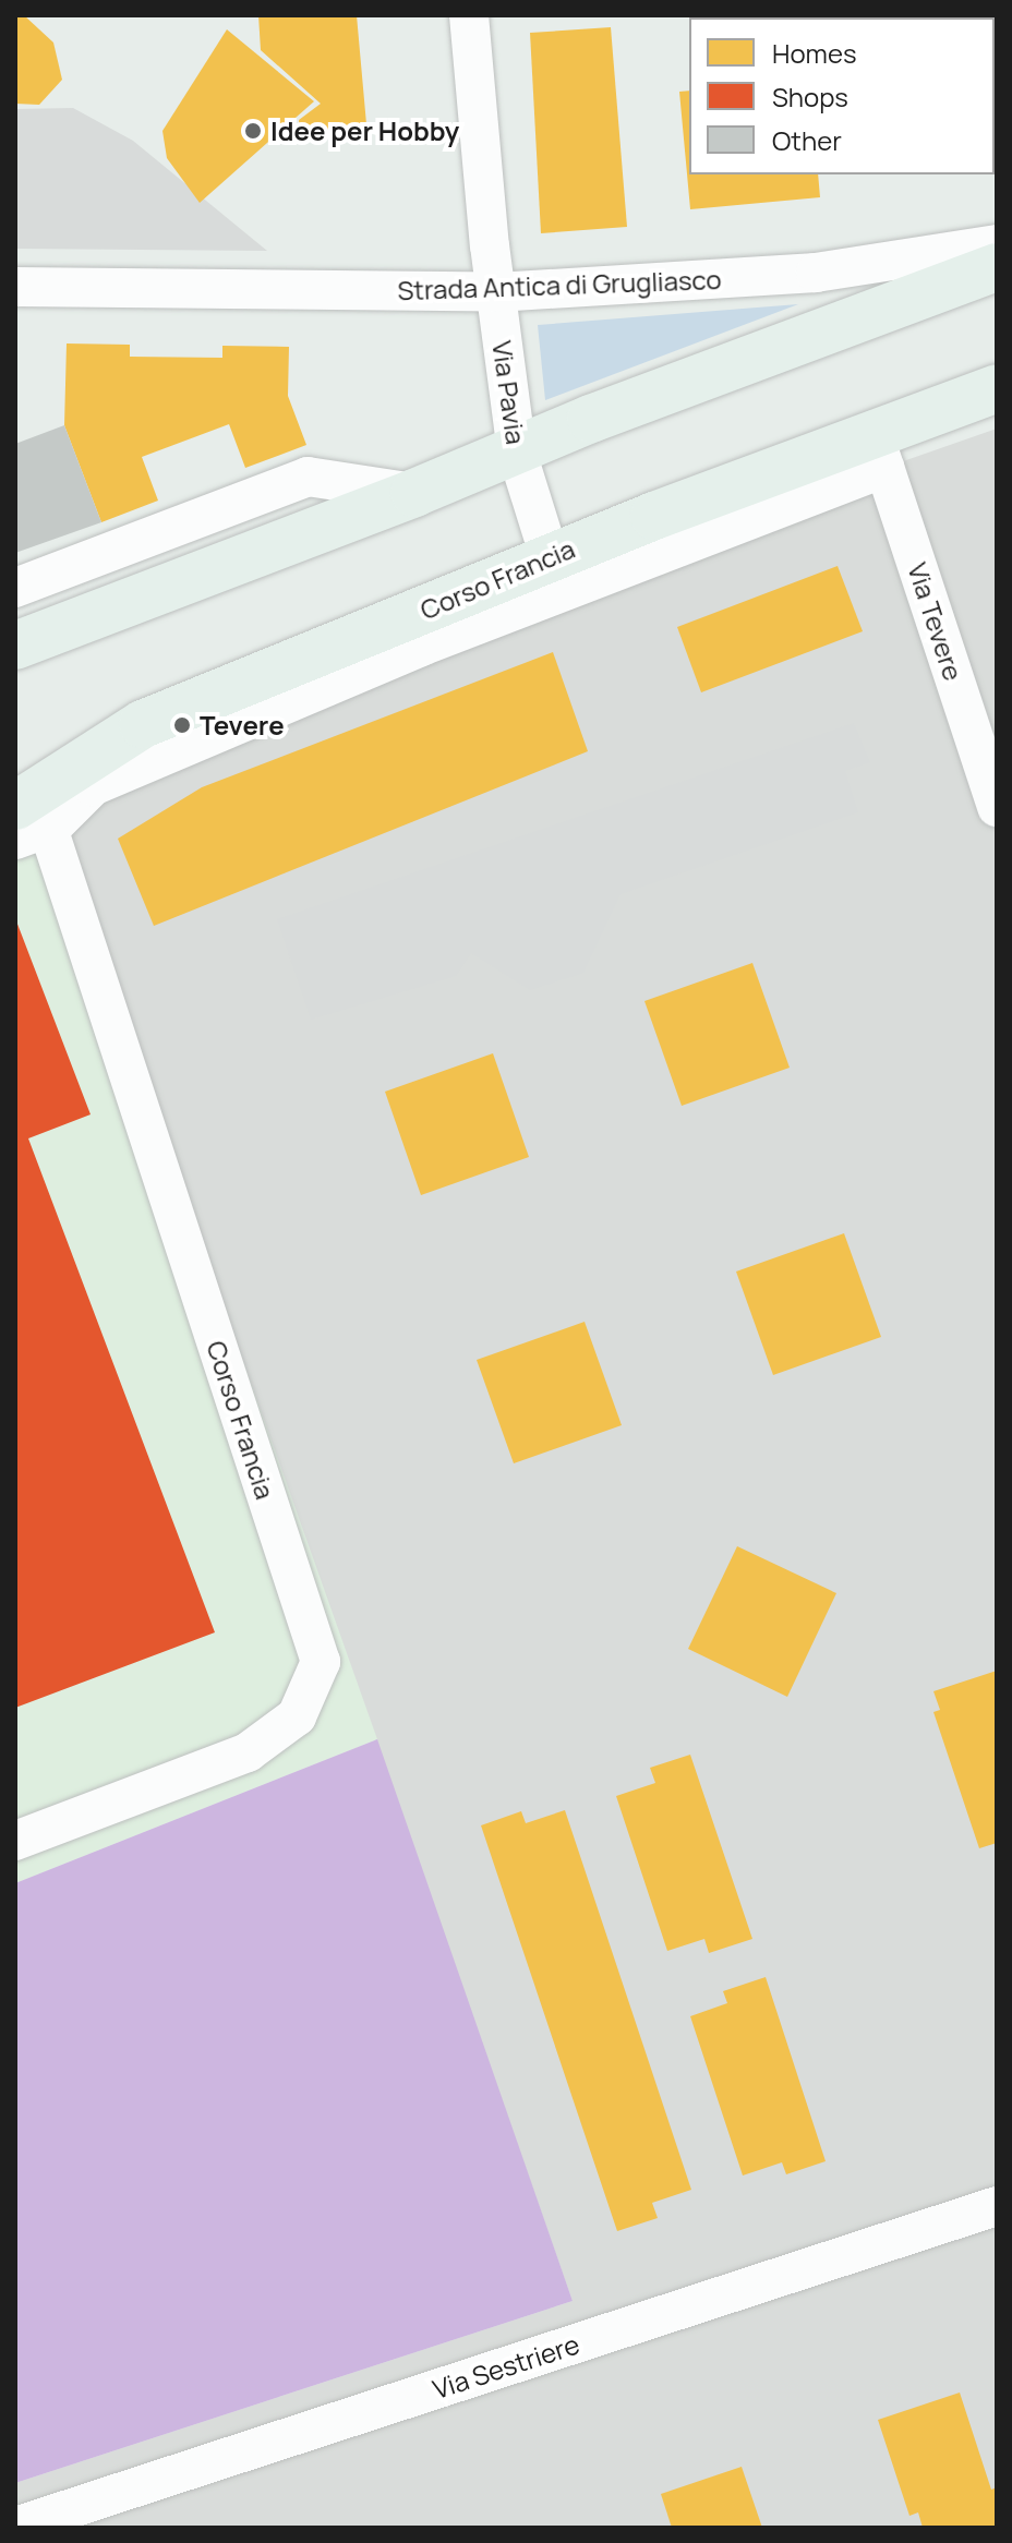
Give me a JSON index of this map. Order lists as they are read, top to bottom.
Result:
{
  "streets": {
    "main road": ["Corso Francia"],
    "street": [
      "Strada Antica di Grugliasco",
      "Via Pavia",
      "Via Tevere",
      "Via Sestriere"
    ]
  },
  "crossings": [
    ["Strada Antica di Grugliasco", "Via Pavia"],
    ["Via Pavia", "Corso Francia"],
    ["Corso Francia", "Via Tevere"]
  ],
  "places": ["Idee per Hobby", "Tevere"],
  "legend": ["Homes", "Shops", "Other"]
}
